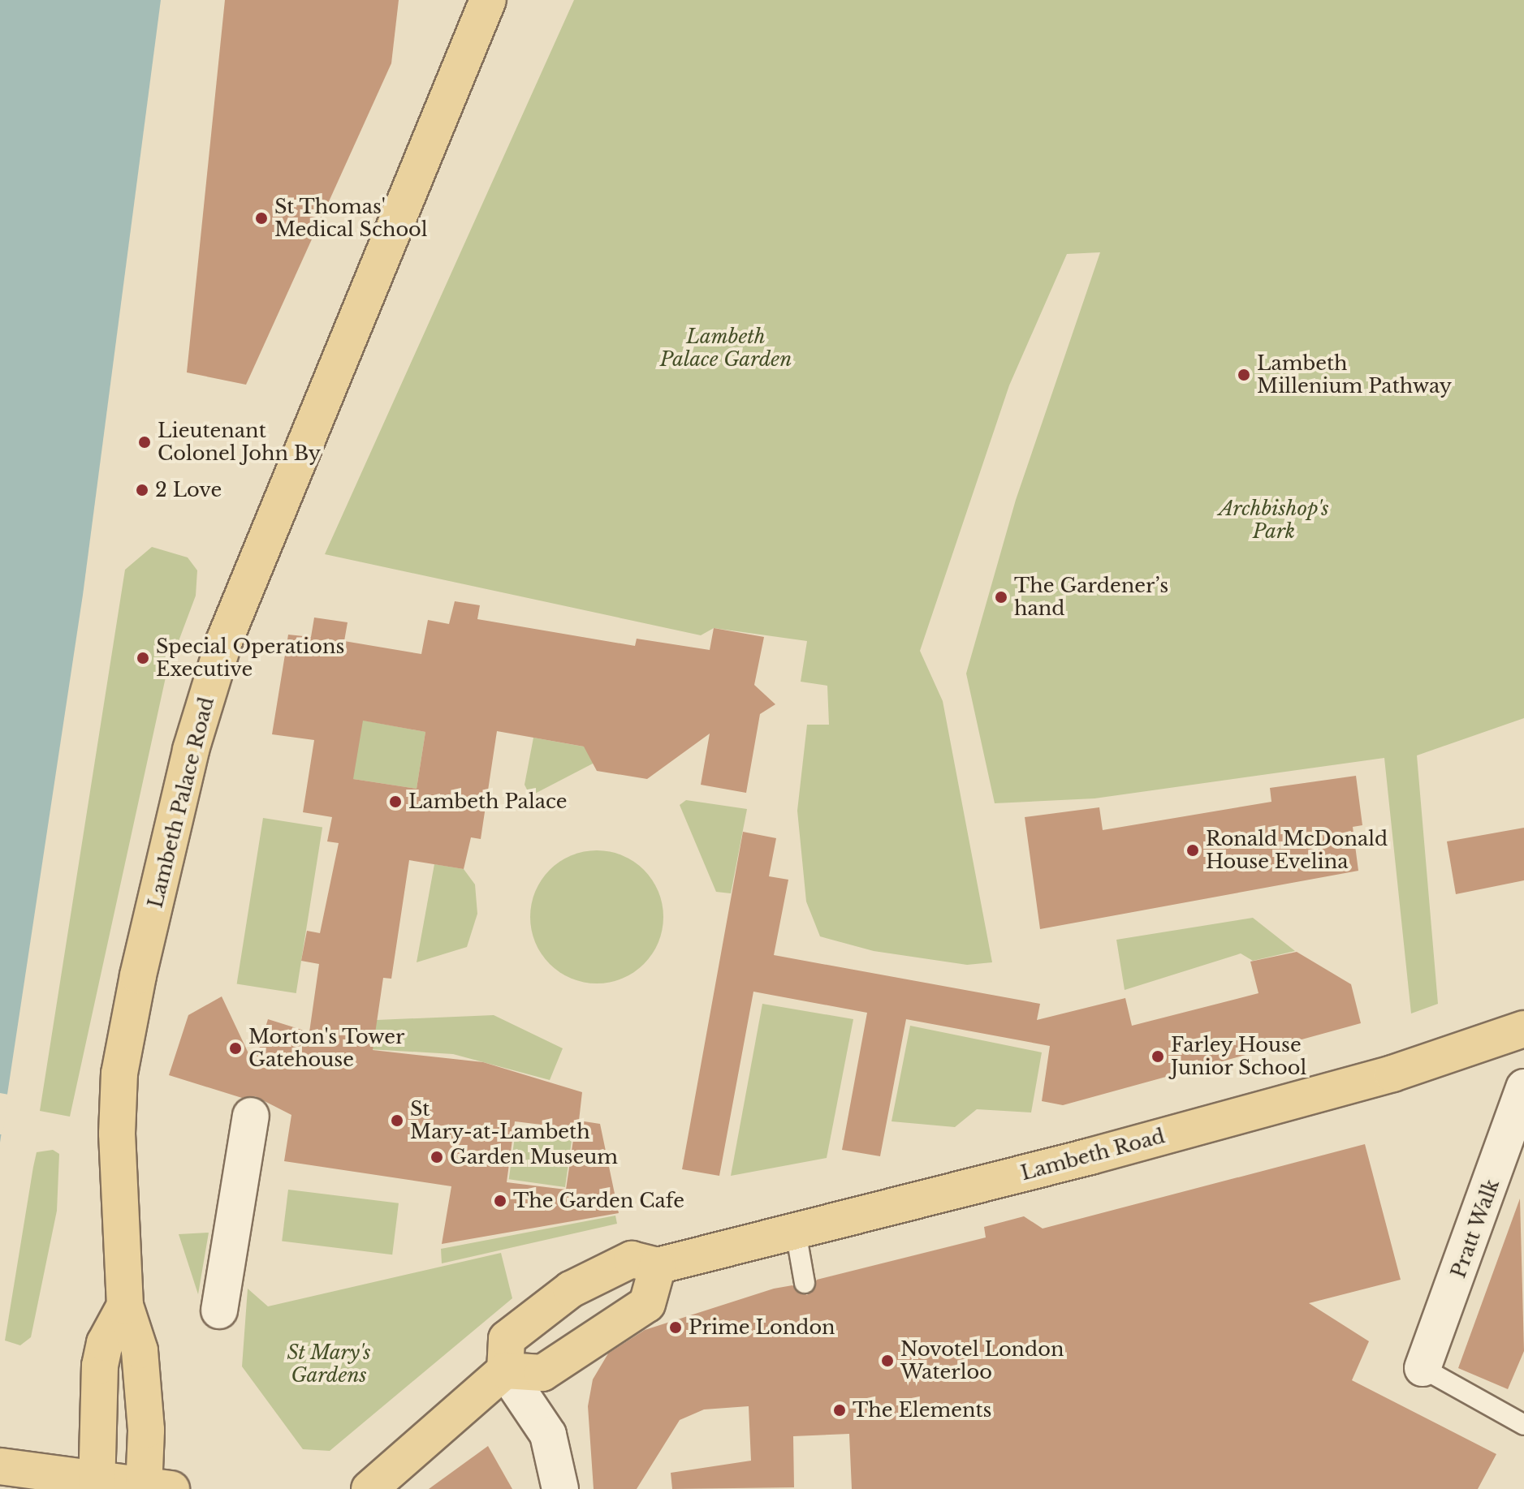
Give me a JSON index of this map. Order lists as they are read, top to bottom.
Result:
{
  "streets": {
    "main road": ["Lambeth Palace Road", "Lambeth Road"],
    "street": ["Pratt Walk"]
  },
  "parks": ["Lambeth Palace Garden", "Archbishop's Park", "St Mary's Gardens"],
  "places": [
    "St Thomas' Medical School",
    "Lambeth Millenium Pathway",
    "Lieutenant Colonel John By",
    "2 Love",
    "The Gardener’s hand",
    "Special Operations Executive",
    "Lambeth Palace",
    "Ronald McDonald House Evelina",
    "Morton's Tower Gatehouse",
    "Farley House Junior School",
    "St Mary-at-Lambeth",
    "Garden Museum",
    "The Garden Cafe",
    "Prime London",
    "Novotel London Waterloo",
    "The Elements"
  ]
}
